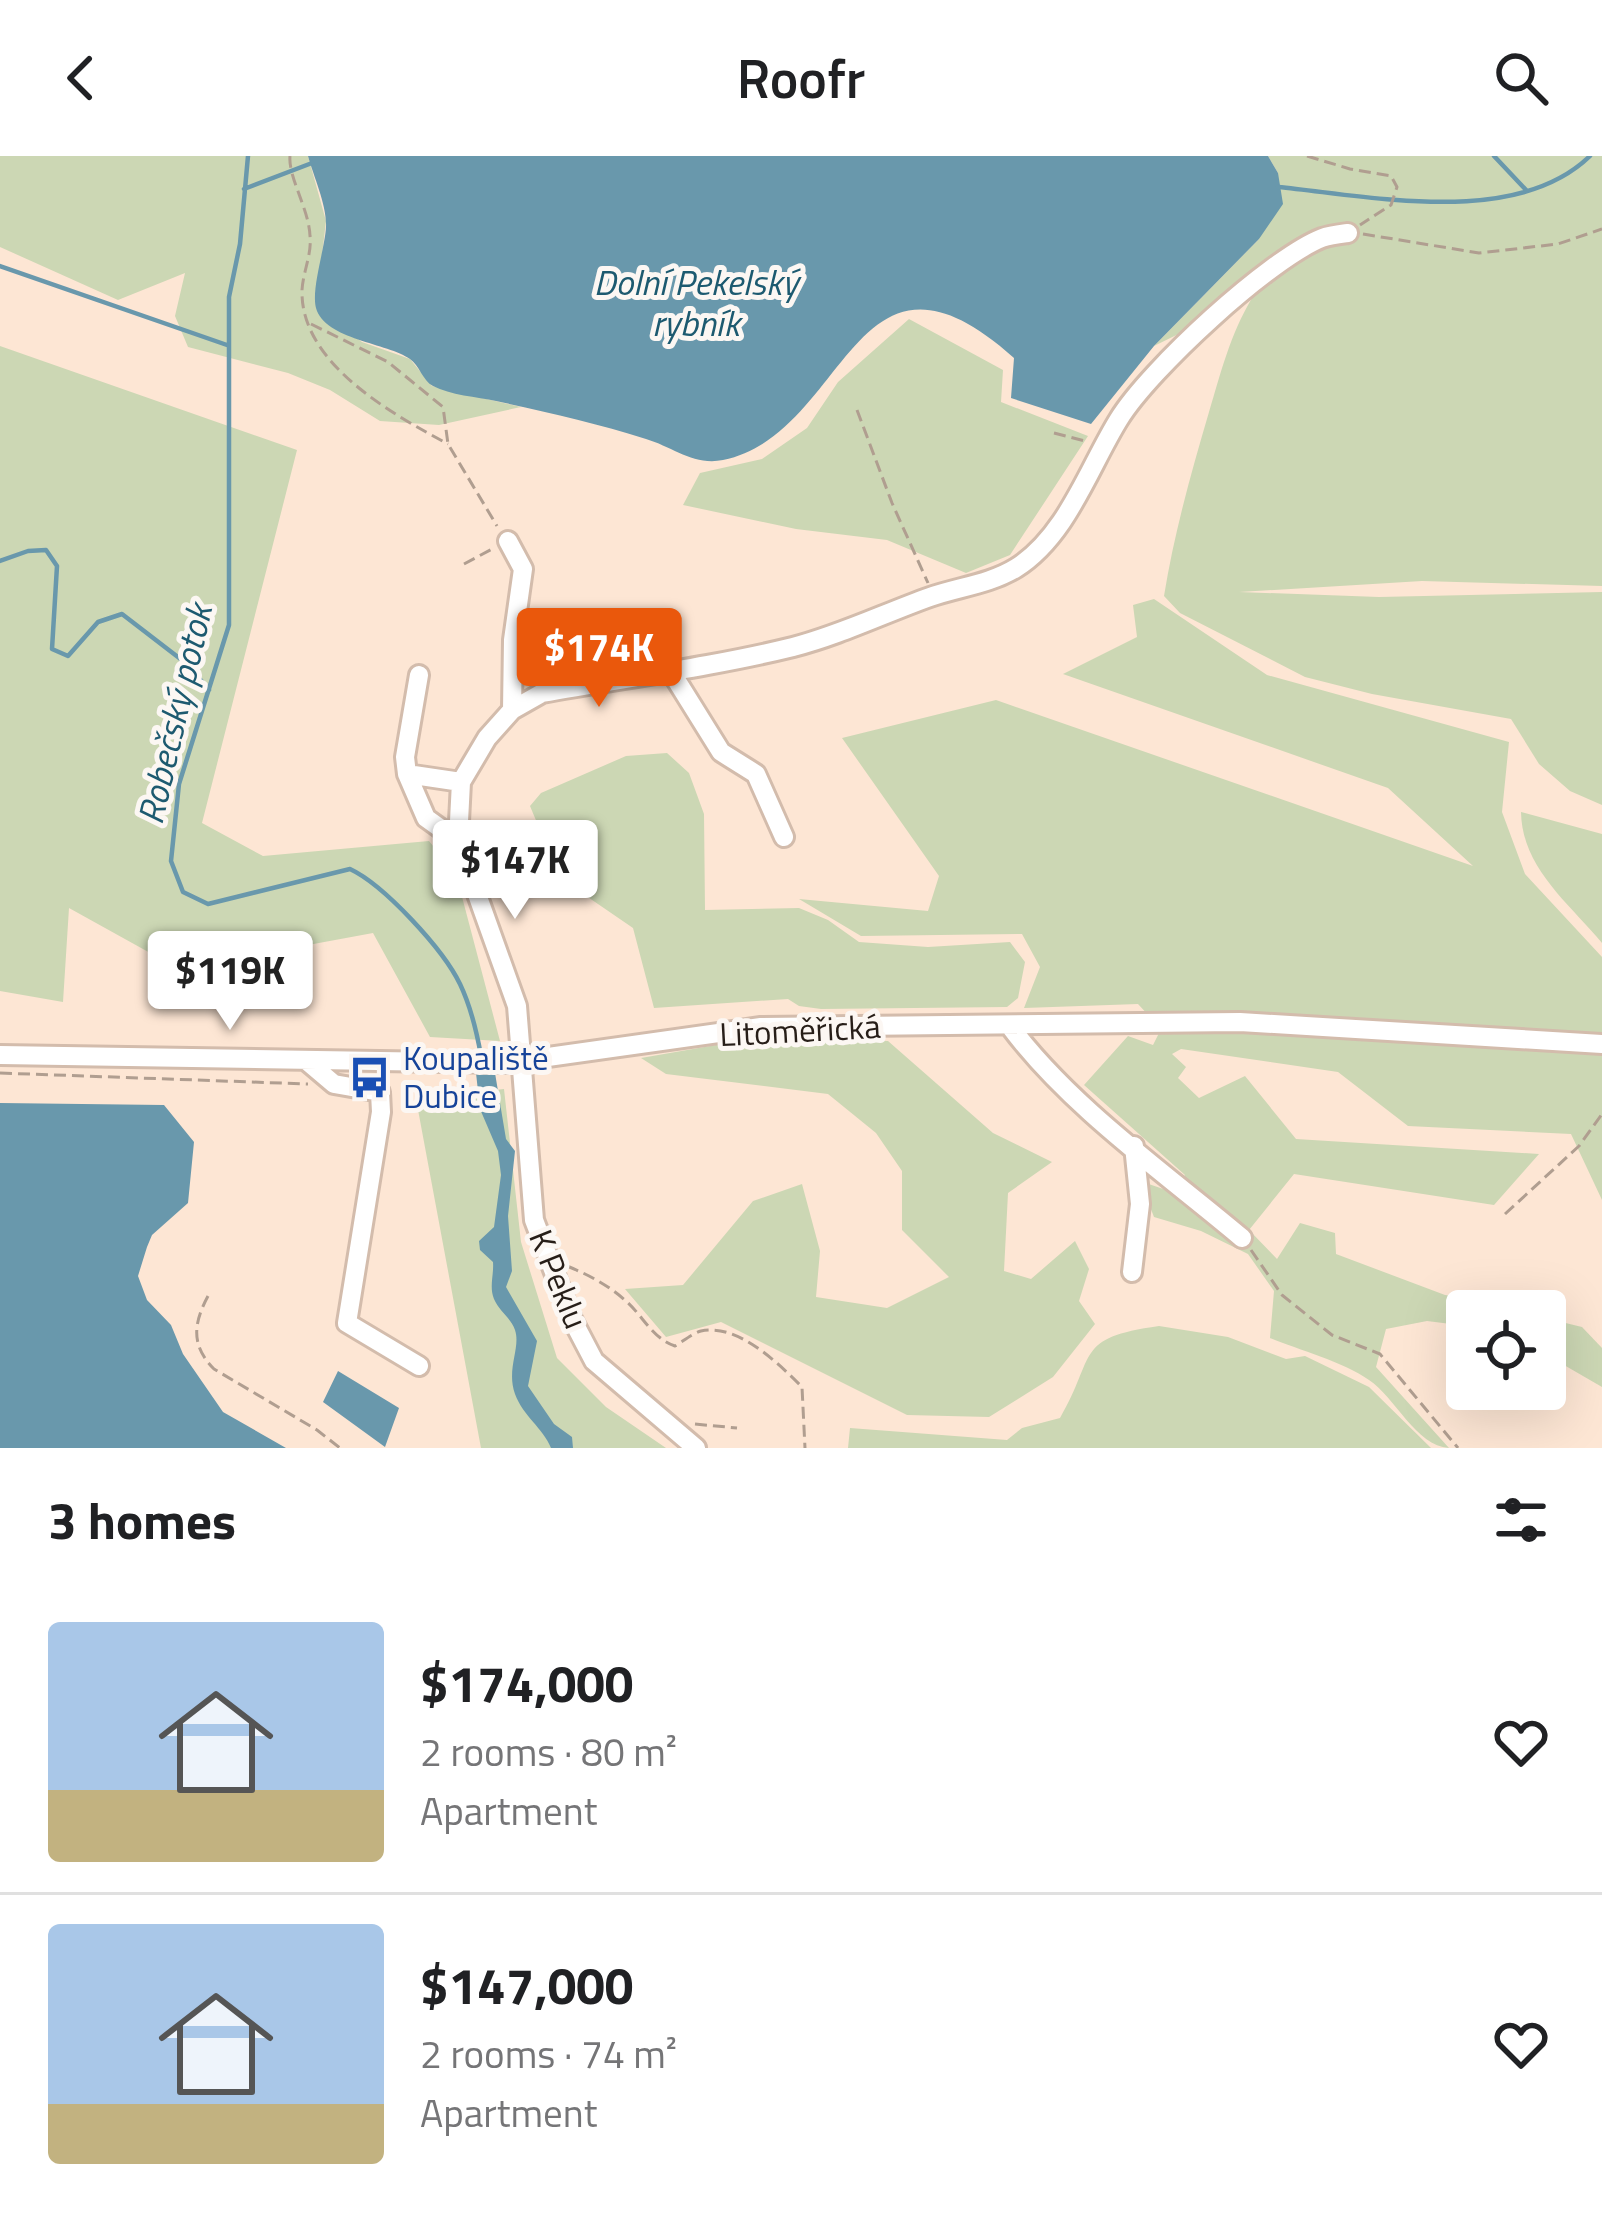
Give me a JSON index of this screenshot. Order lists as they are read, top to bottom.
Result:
{
  "streets": {
    "street": ["Litoměřická", "K Peklu"]
  },
  "crossings": [
    ["Litoměřická", "K Peklu"]
  ],
  "water": ["Dolní Pekelský rybník", "Robečský potok"],
  "places": {
    "bus stop": ["Koupaliště Dubice"]
  },
  "page": {
    "header": "Roofr",
    "price": ["$174K", "$147K", "$119K"],
    "heading": "3 homes",
    "list": [
      {
        "name": "$174,000",
        "note": "2 rooms · 80 m² · Apartment"
      },
      {
        "name": "$147,000",
        "note": "2 rooms · 74 m² · Apartment"
      }
    ]
  }
}
